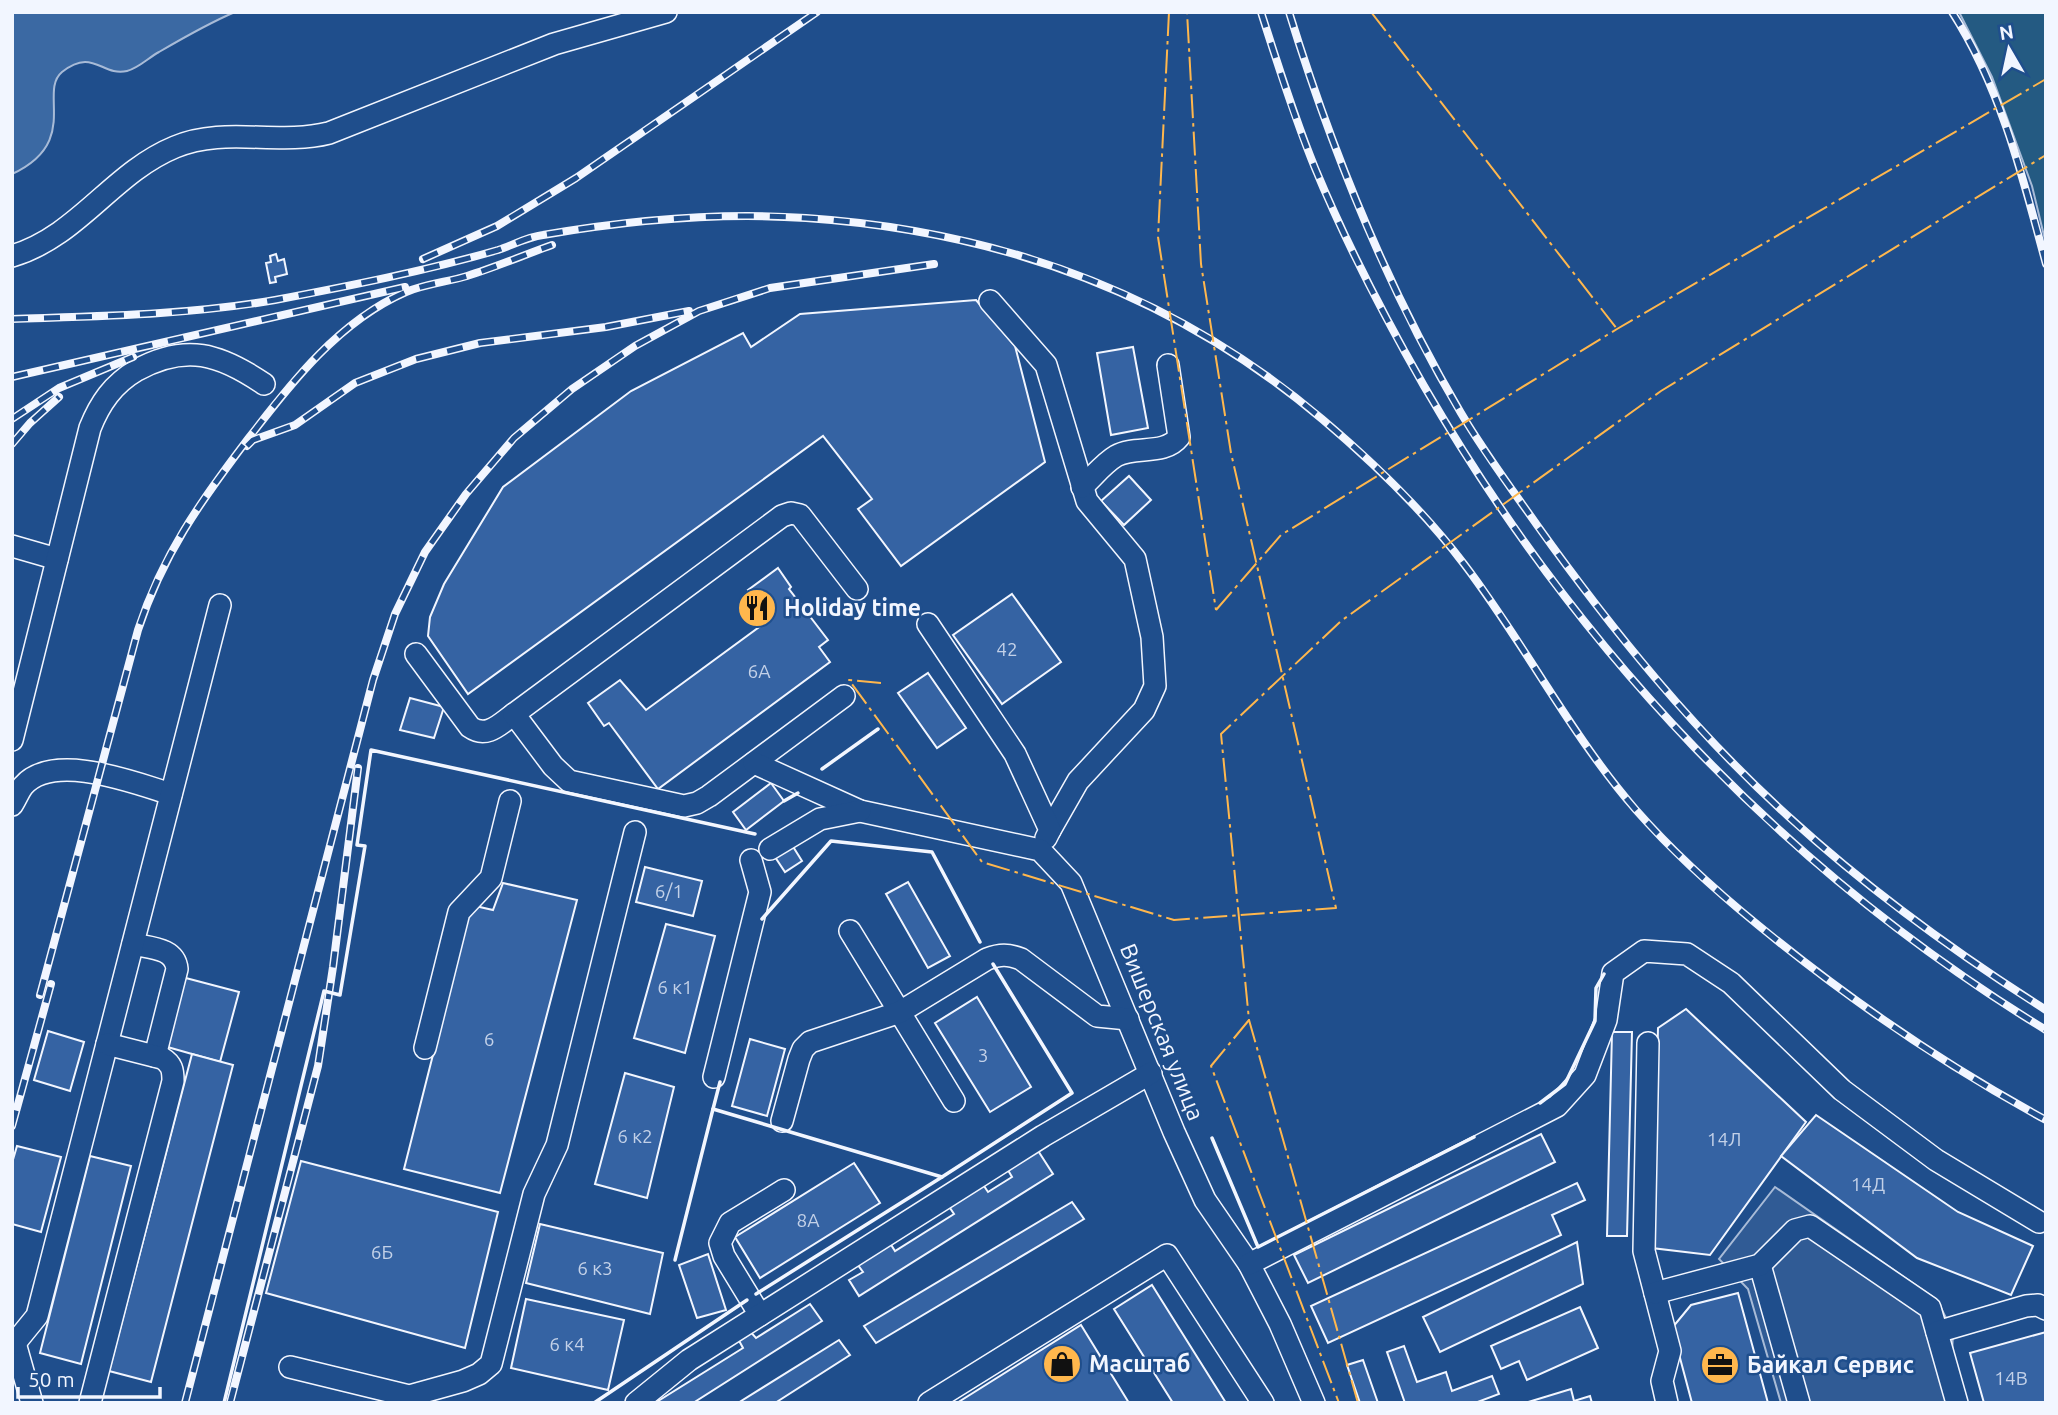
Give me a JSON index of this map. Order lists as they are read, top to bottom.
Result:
{
  "streets": {
    "street": ["Вишерская улица"]
  },
  "places": {
    "restaurant": ["Holiday time"],
    "shop": ["Масштаб"],
    "office": ["Байкал Сервис"]
  },
  "house_numbers": [
    "42",
    "6А",
    "6/1",
    "6 к1",
    "6",
    "3",
    "6 к2",
    "14Л",
    "14Д",
    "8А",
    "6Б",
    "6 к3",
    "6 к4",
    "14В"
  ],
  "scale_bar": "50 m",
  "north": "top"
}
